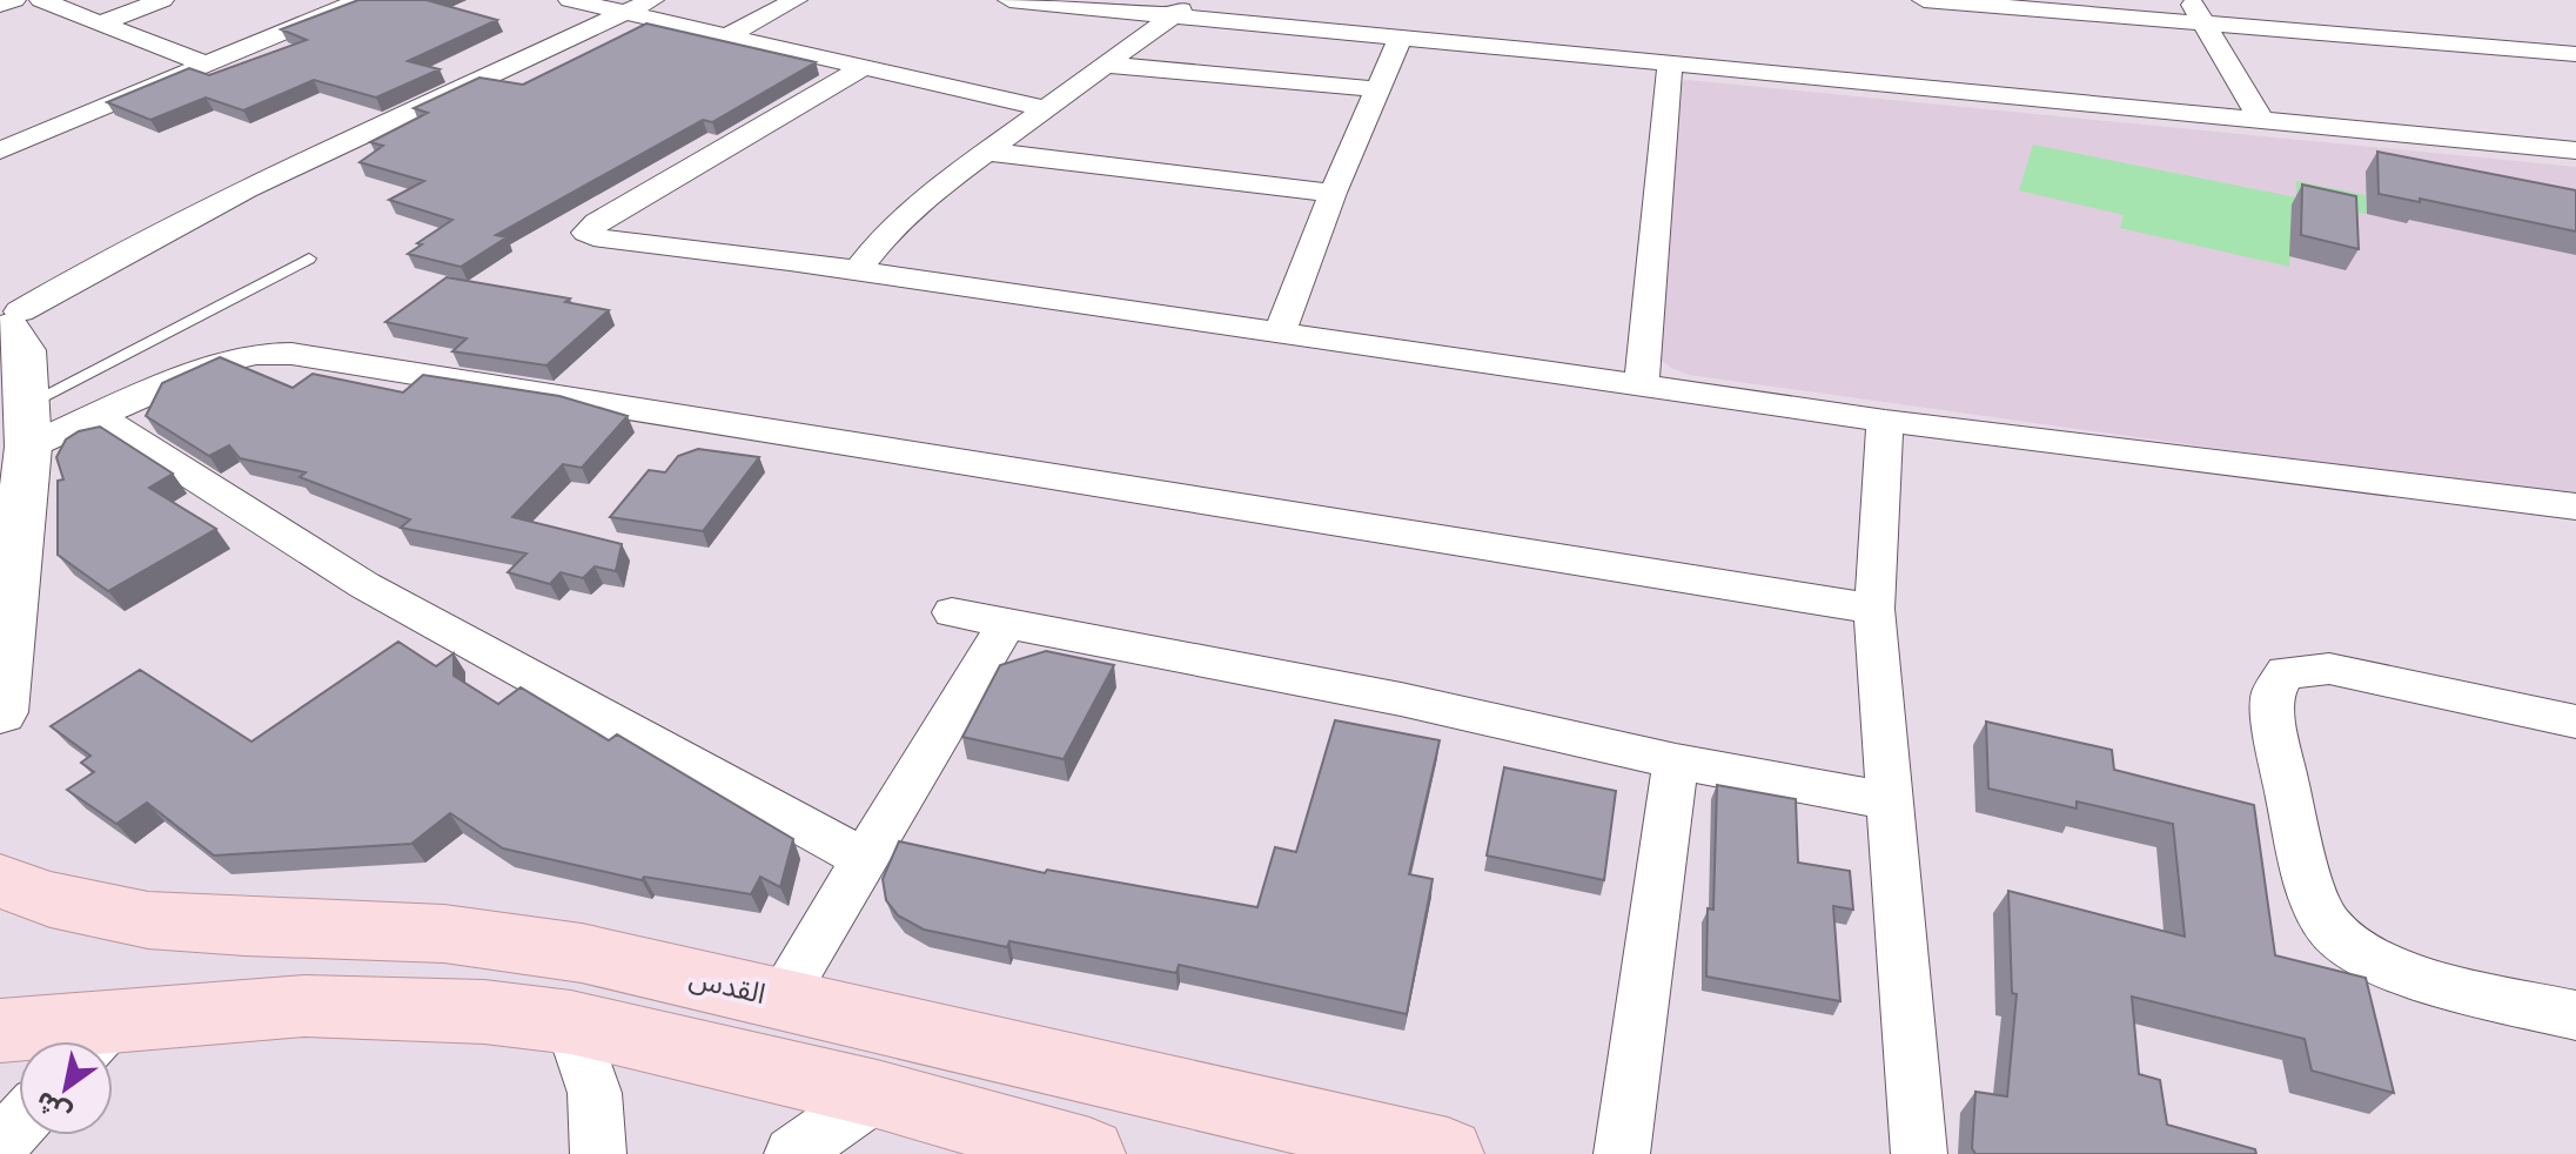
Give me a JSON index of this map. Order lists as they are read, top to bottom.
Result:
{
  "streets": {
    "main road": ["القدس"]
  },
  "north": "bottom left"
}
